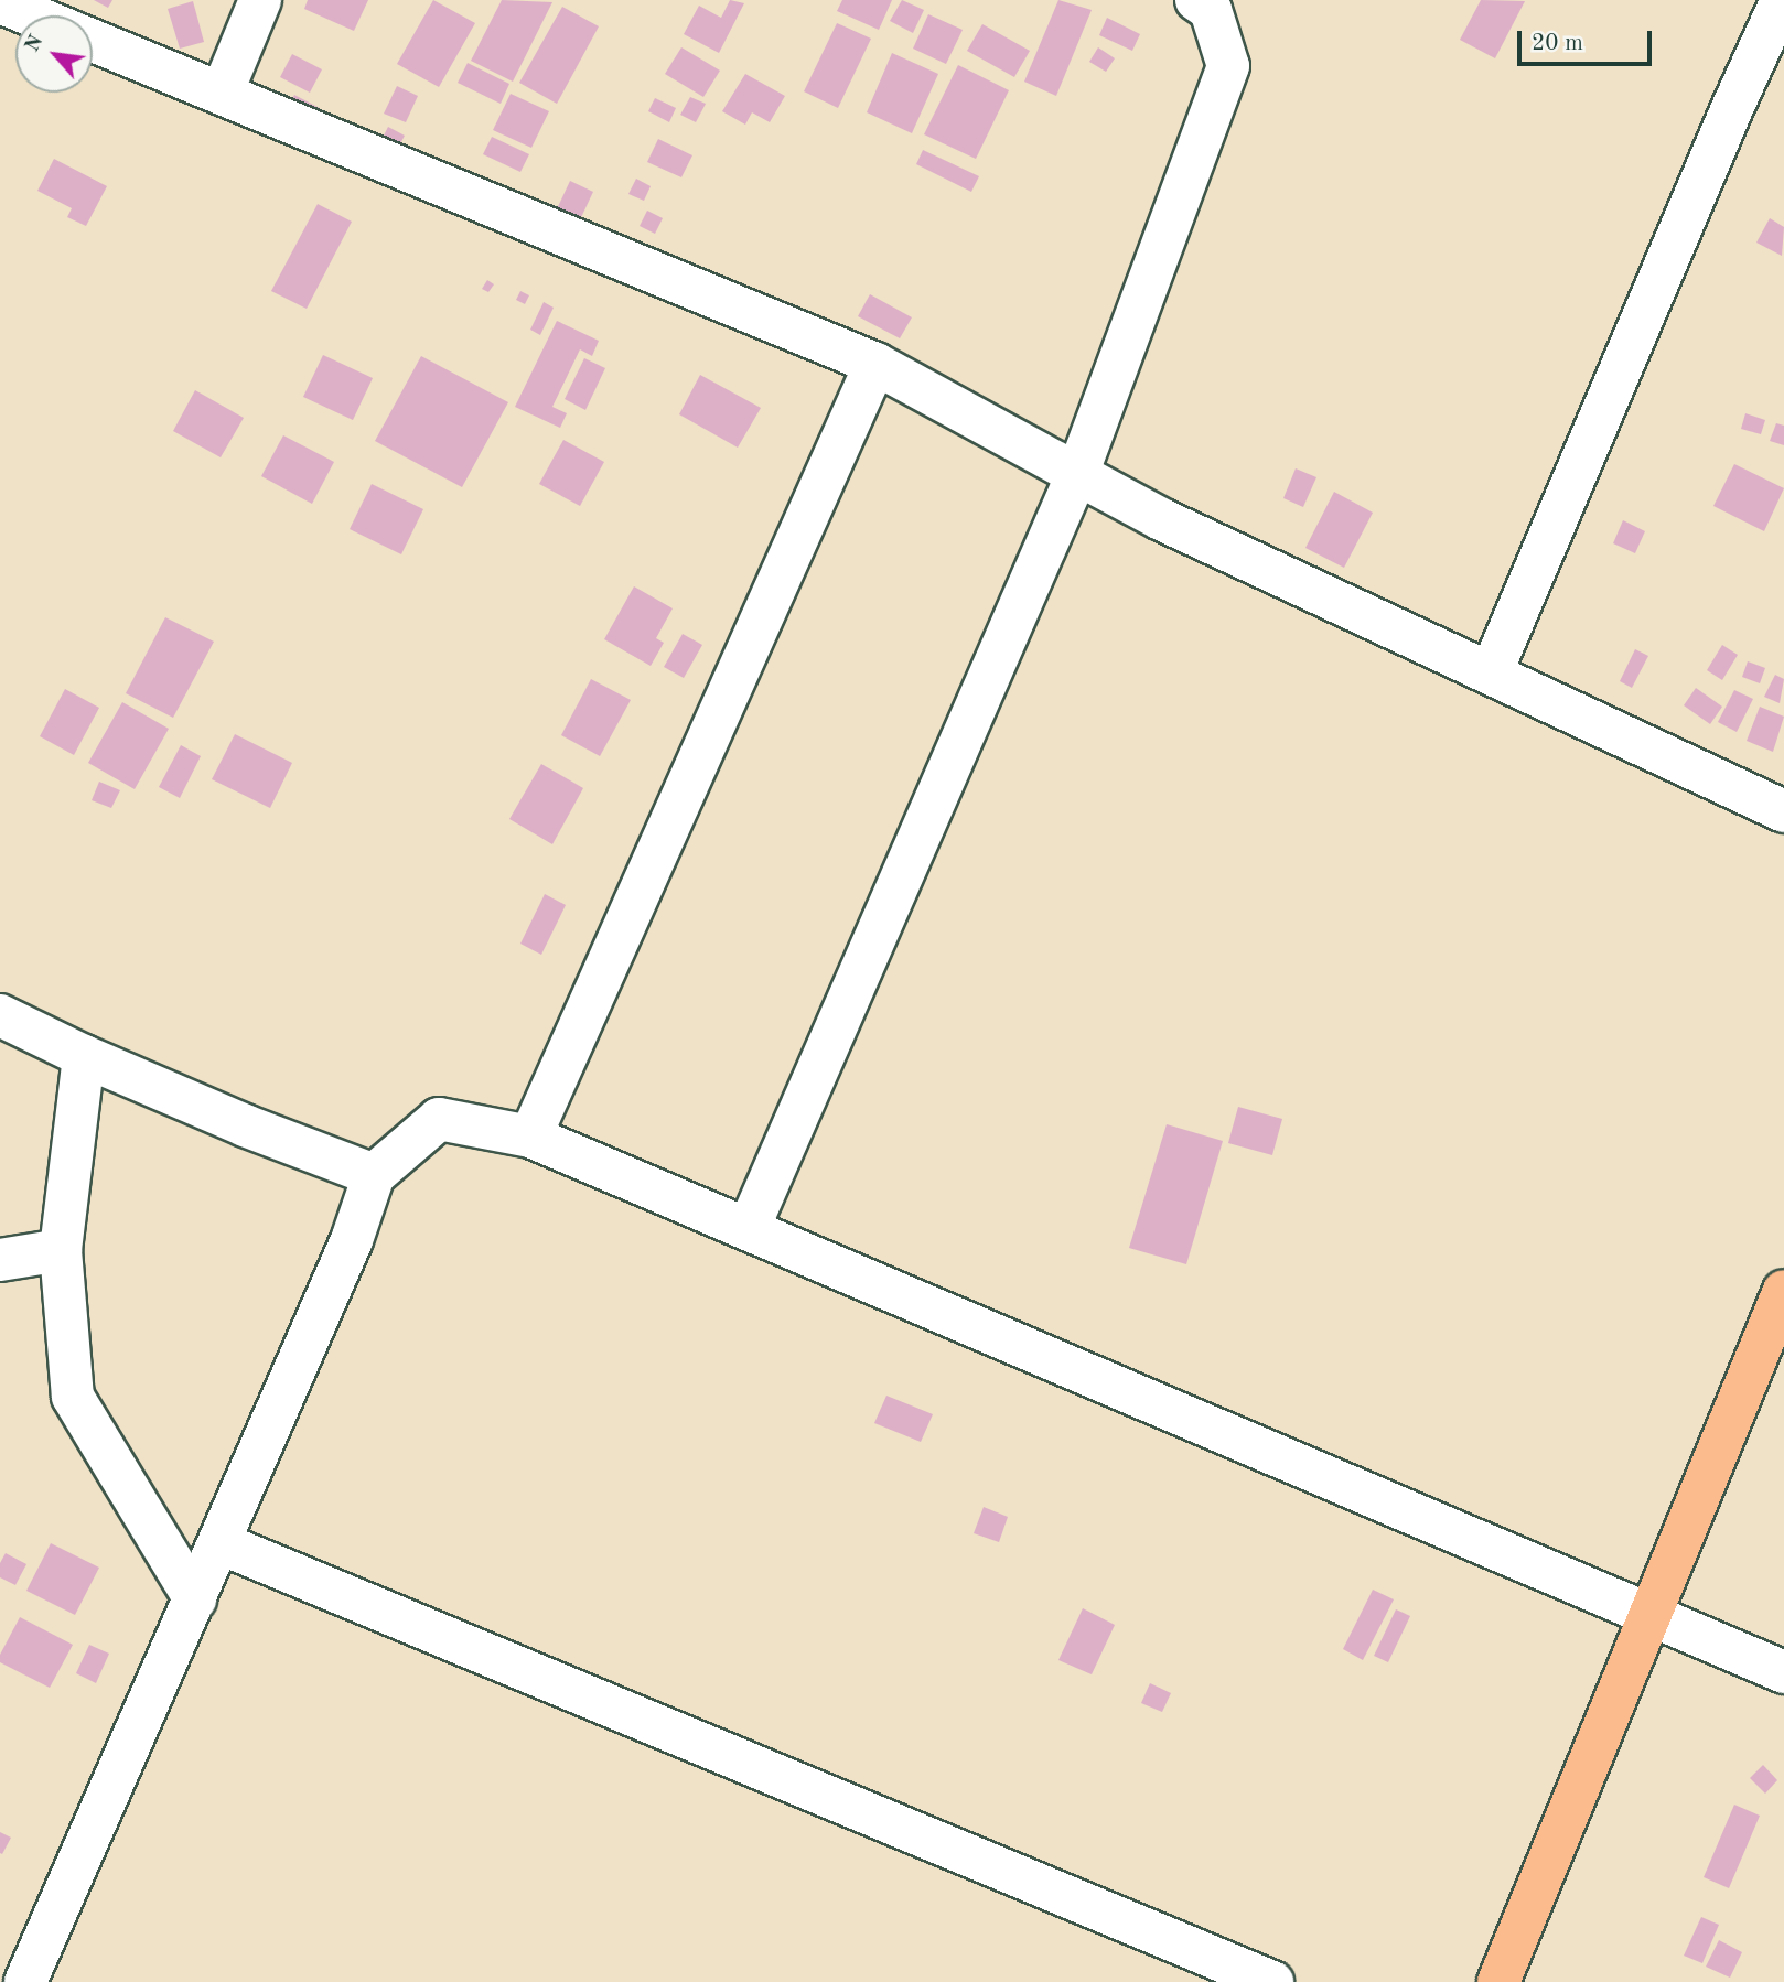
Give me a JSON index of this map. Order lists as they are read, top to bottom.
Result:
{
  "scale_bar": "20 m",
  "north": "top left"
}
